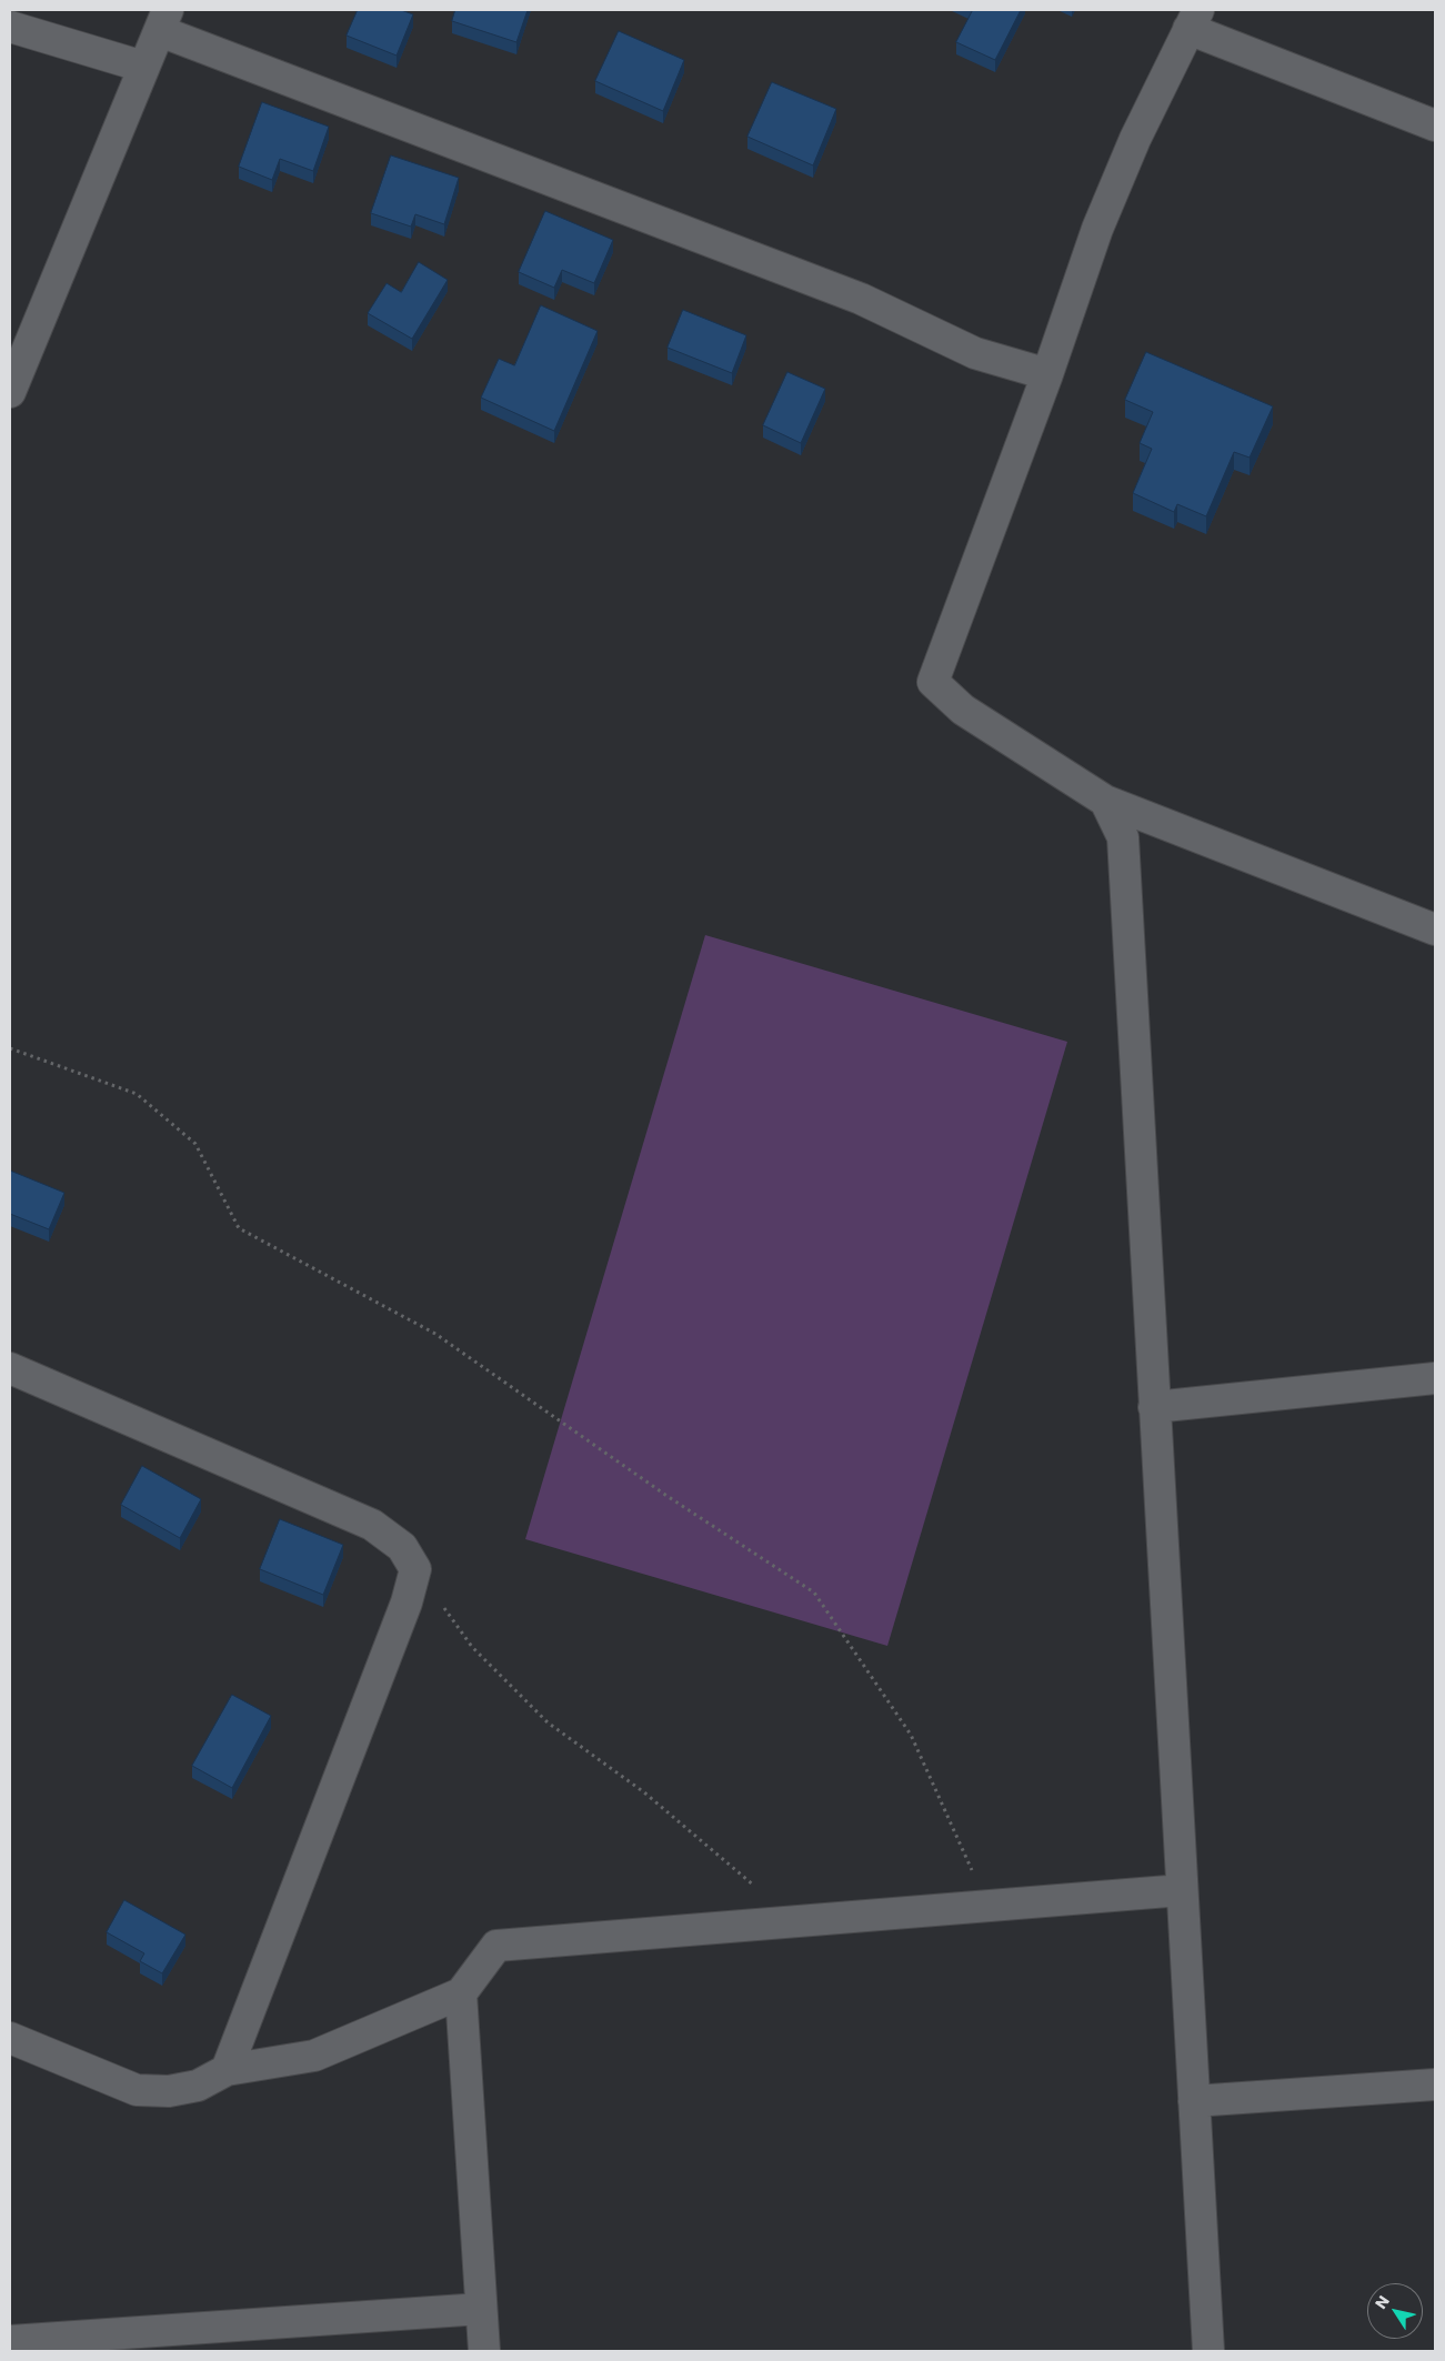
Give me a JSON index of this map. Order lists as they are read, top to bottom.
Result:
{
  "north": "top left"
}
